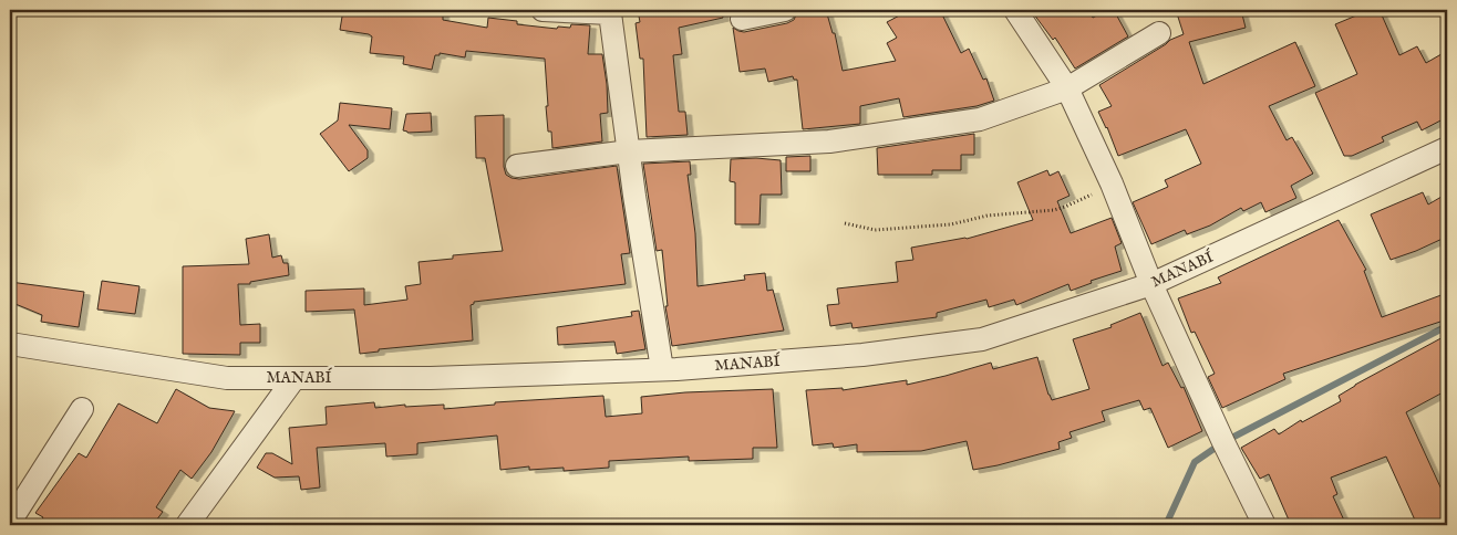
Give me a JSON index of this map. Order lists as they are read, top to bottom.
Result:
{
  "streets": {
    "street": ["MANABÍ"]
  }
}
